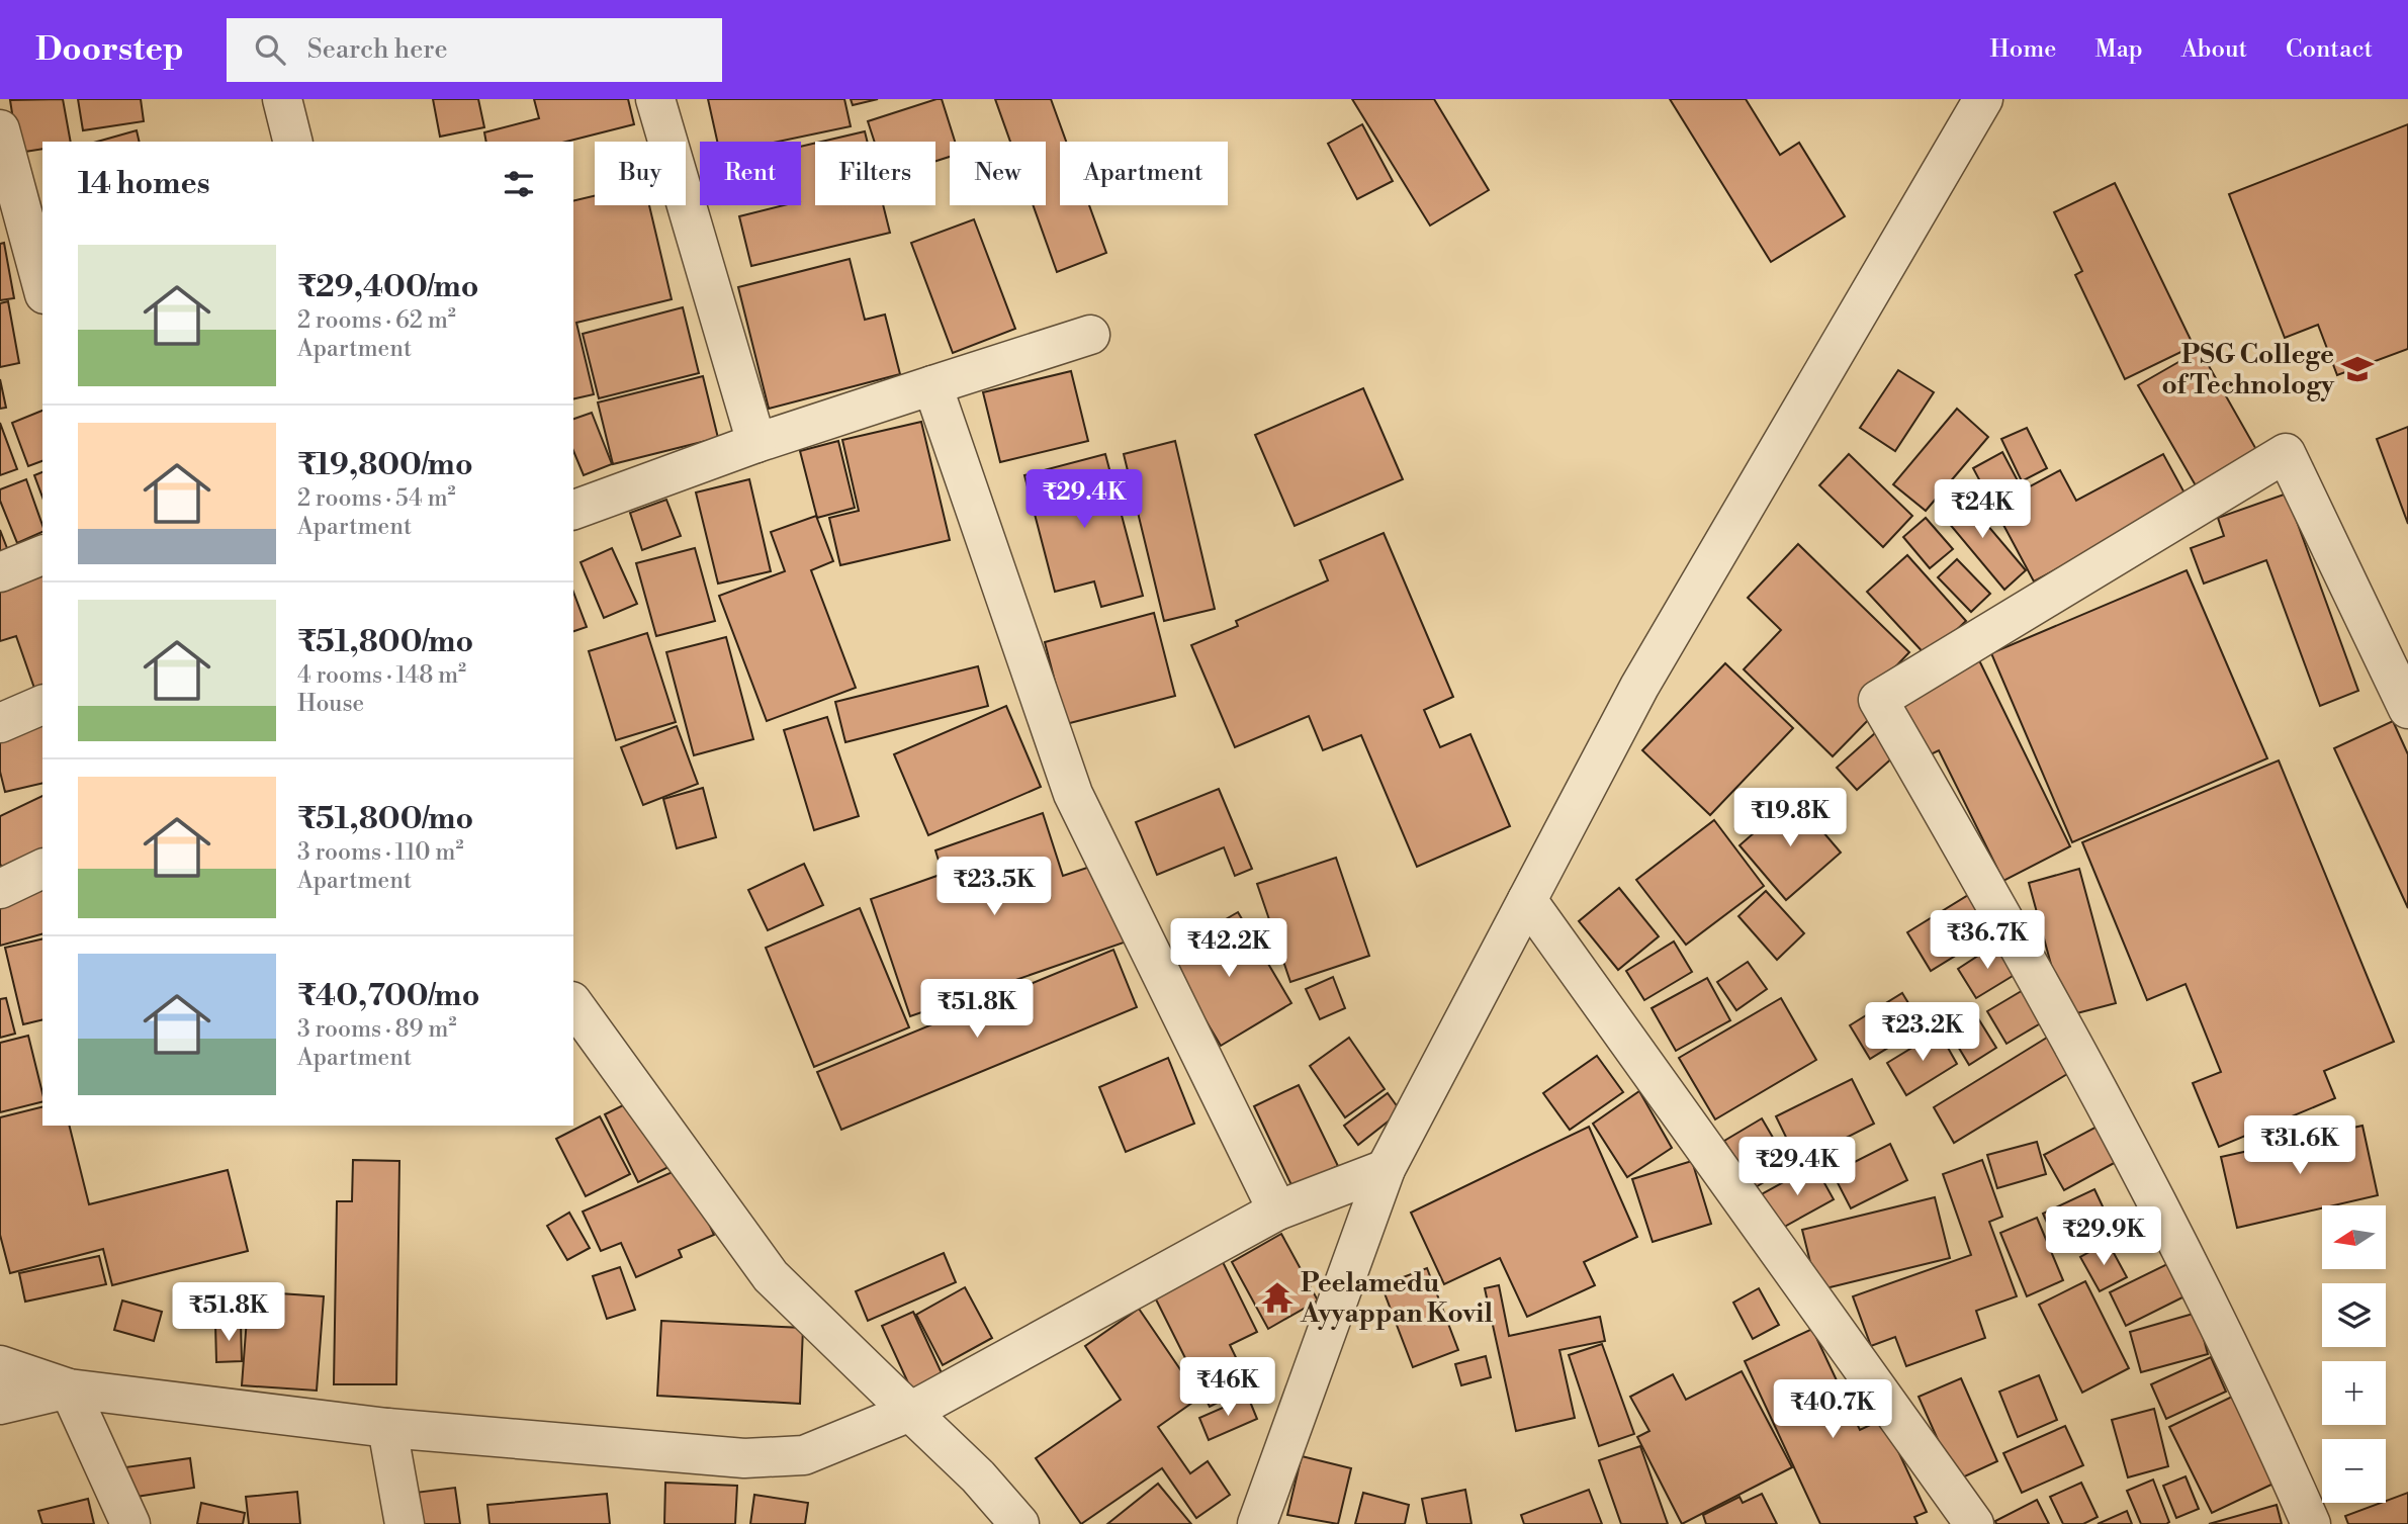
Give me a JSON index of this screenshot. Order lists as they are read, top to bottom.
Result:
{
  "places": {
    "school or university": ["PSG College of Technology"],
    "temple": ["Peelamedu Ayyappan Kovil"]
  },
  "north": "left",
  "page": {
    "header": "Doorstep",
    "search": "Search here",
    "nav": [
      "Home",
      "Map",
      "About",
      "Contact"
    ],
    "chip": [
      "Buy",
      "Rent",
      "Filters",
      "New",
      "Apartment"
    ],
    "heading": "14 homes",
    "list": [
      {
        "name": "₹29,400/mo",
        "note": "2 rooms · 62 m² · Apartment"
      },
      {
        "name": "₹19,800/mo",
        "note": "2 rooms · 54 m² · Apartment"
      },
      {
        "name": "₹51,800/mo",
        "note": "4 rooms · 148 m² · House"
      },
      {
        "name": "₹51,800/mo",
        "note": "3 rooms · 110 m² · Apartment"
      },
      {
        "name": "₹40,700/mo",
        "note": "3 rooms · 89 m² · Apartment"
      }
    ],
    "price": [
      "₹29.4K",
      "₹24K",
      "₹19.8K",
      "₹23.5K",
      "₹36.7K",
      "₹42.2K",
      "₹51.8K",
      "₹23.2K",
      "₹31.6K",
      "₹29.4K",
      "₹29.9K",
      "₹51.8K",
      "₹46K",
      "₹40.7K"
    ],
    "map_buttons": ["+", "−"]
  }
}
